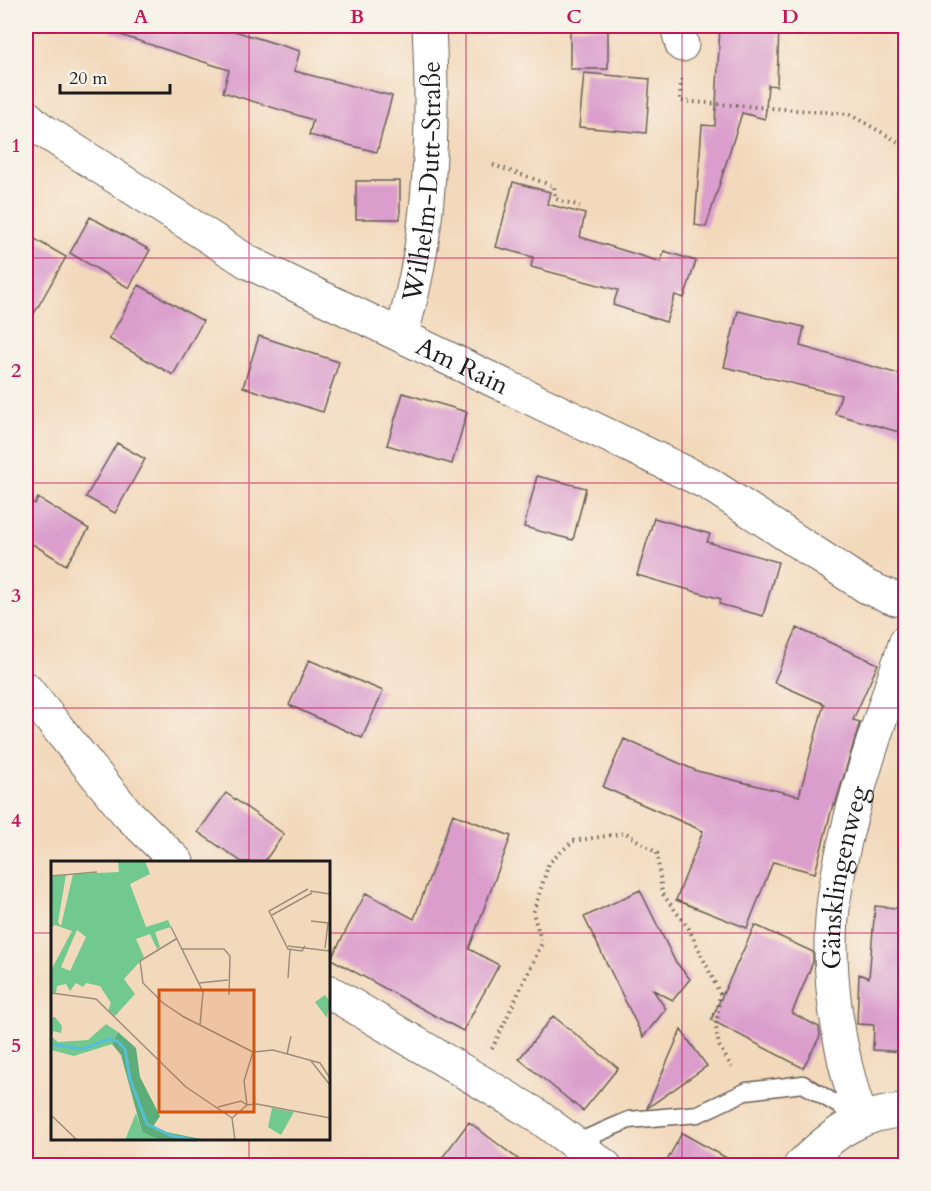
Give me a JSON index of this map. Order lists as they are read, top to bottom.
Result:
{
  "streets": {
    "street": ["Wilhelm-Dutt-Straße", "Am Rain", "Gänsklingenweg"]
  },
  "crossings": [
    ["Wilhelm-Dutt-Straße", "Am Rain"]
  ],
  "scale_bar": "20 m",
  "grid": {
    "columns": [
      "A",
      "B",
      "C",
      "D"
    ],
    "rows": [
      "1",
      "2",
      "3",
      "4",
      "5"
    ]
  }
}
